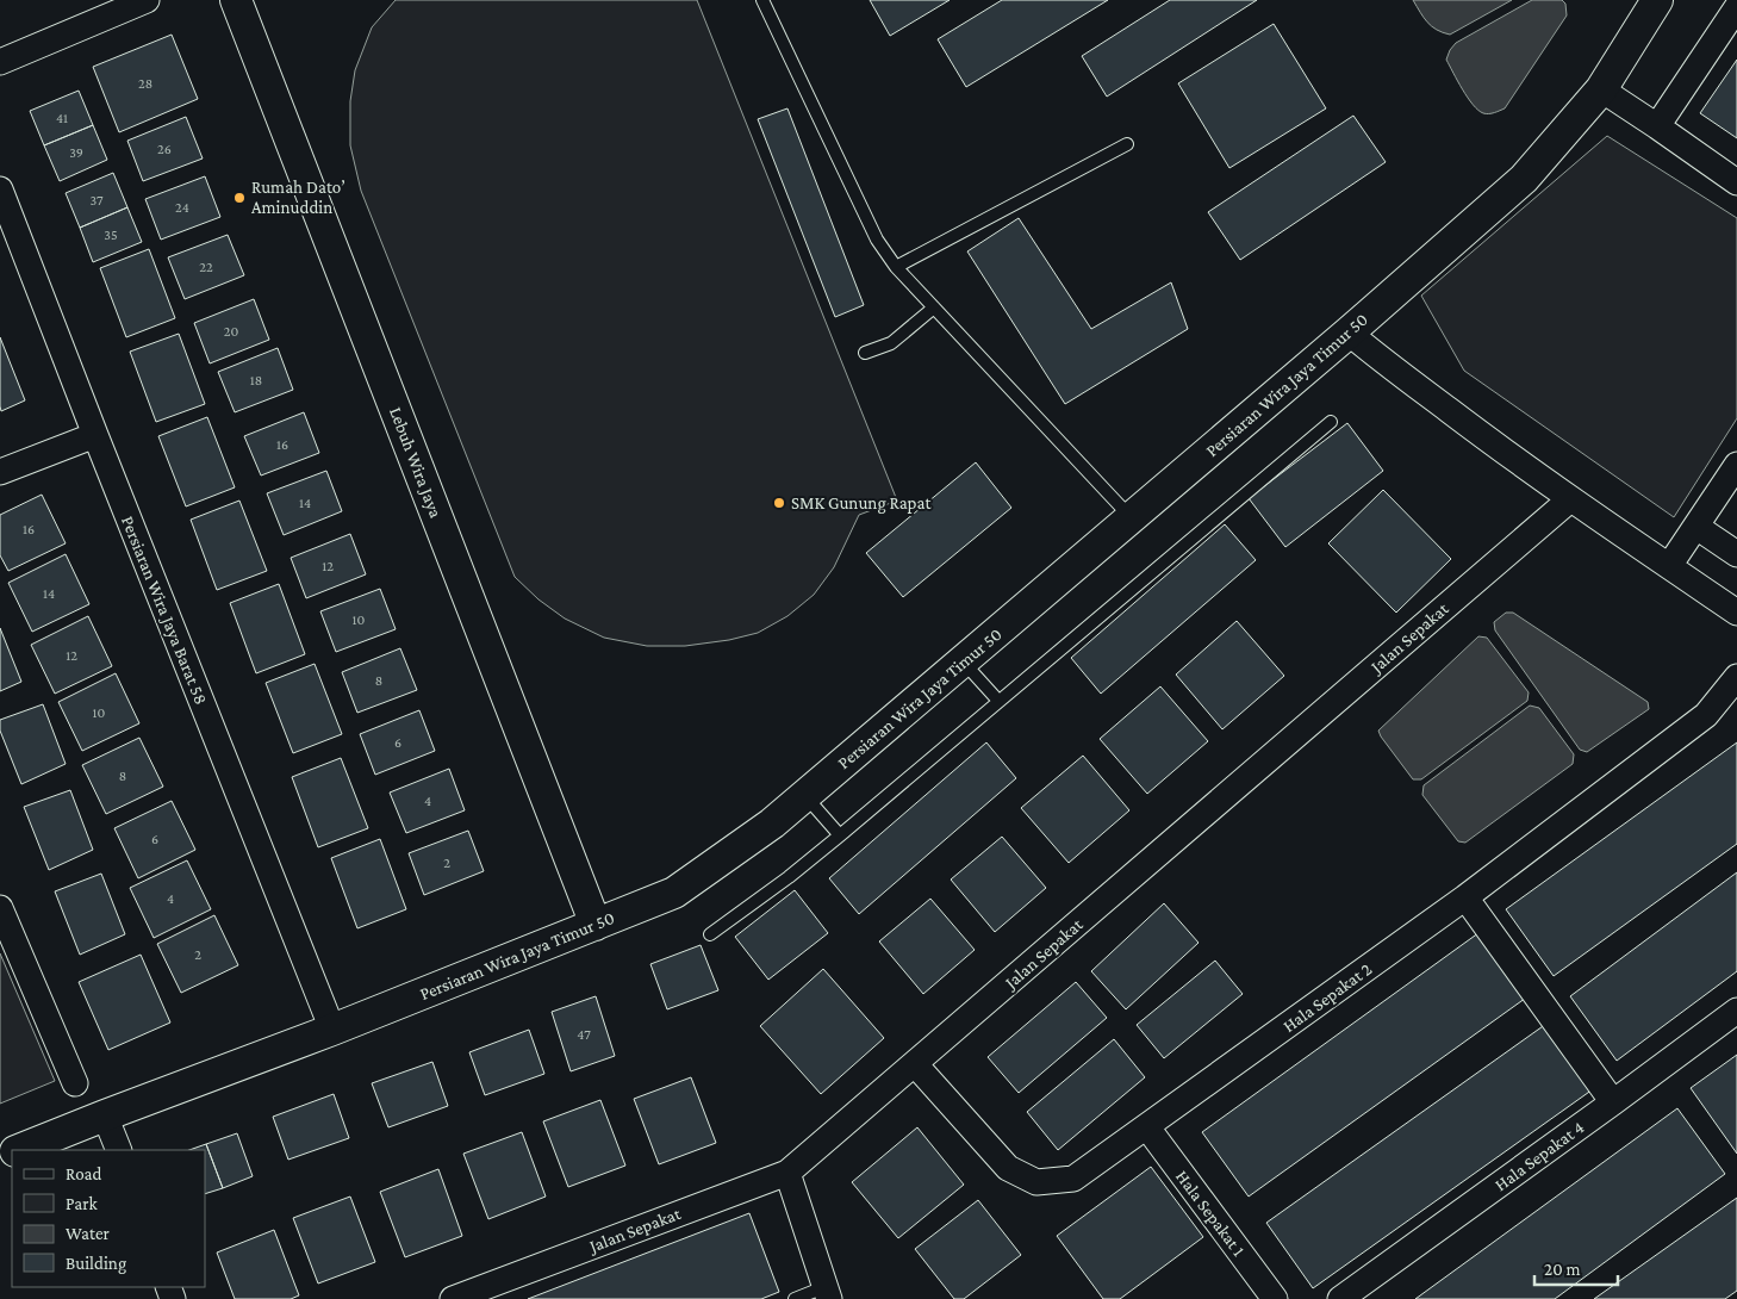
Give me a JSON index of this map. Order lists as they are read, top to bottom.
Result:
{
  "streets": {
    "street": [
      "Persiaran Wira Jaya Timur 50",
      "Lebuh Wira Jaya",
      "Persiaran Wira Jaya Barat 58",
      "Jalan Sepakat",
      "Hala Sepakat 2",
      "Hala Sepakat 4",
      "Hala Sepakat 1"
    ]
  },
  "crossings": [
    ["Persiaran Wira Jaya Timur 50", "Lebuh Wira Jaya"],
    ["Persiaran Wira Jaya Timur 50", "Persiaran Wira Jaya Barat 58"],
    ["Jalan Sepakat", "Hala Sepakat 2"],
    ["Hala Sepakat 2", "Hala Sepakat 1"]
  ],
  "places": ["Rumah Dato’ Aminuddin", "SMK Gunung Rapat"],
  "house_numbers": [
    "28",
    "41",
    "26",
    "39",
    "37",
    "24",
    "35",
    "22",
    "20",
    "18",
    "16",
    "14",
    "16",
    "12",
    "14",
    "10",
    "12",
    "8",
    "10",
    "6",
    "8",
    "4",
    "6",
    "2",
    "4",
    "2",
    "47"
  ],
  "legend": [
    "Road",
    "Park",
    "Water",
    "Building"
  ],
  "scale_bar": "20 m"
}
